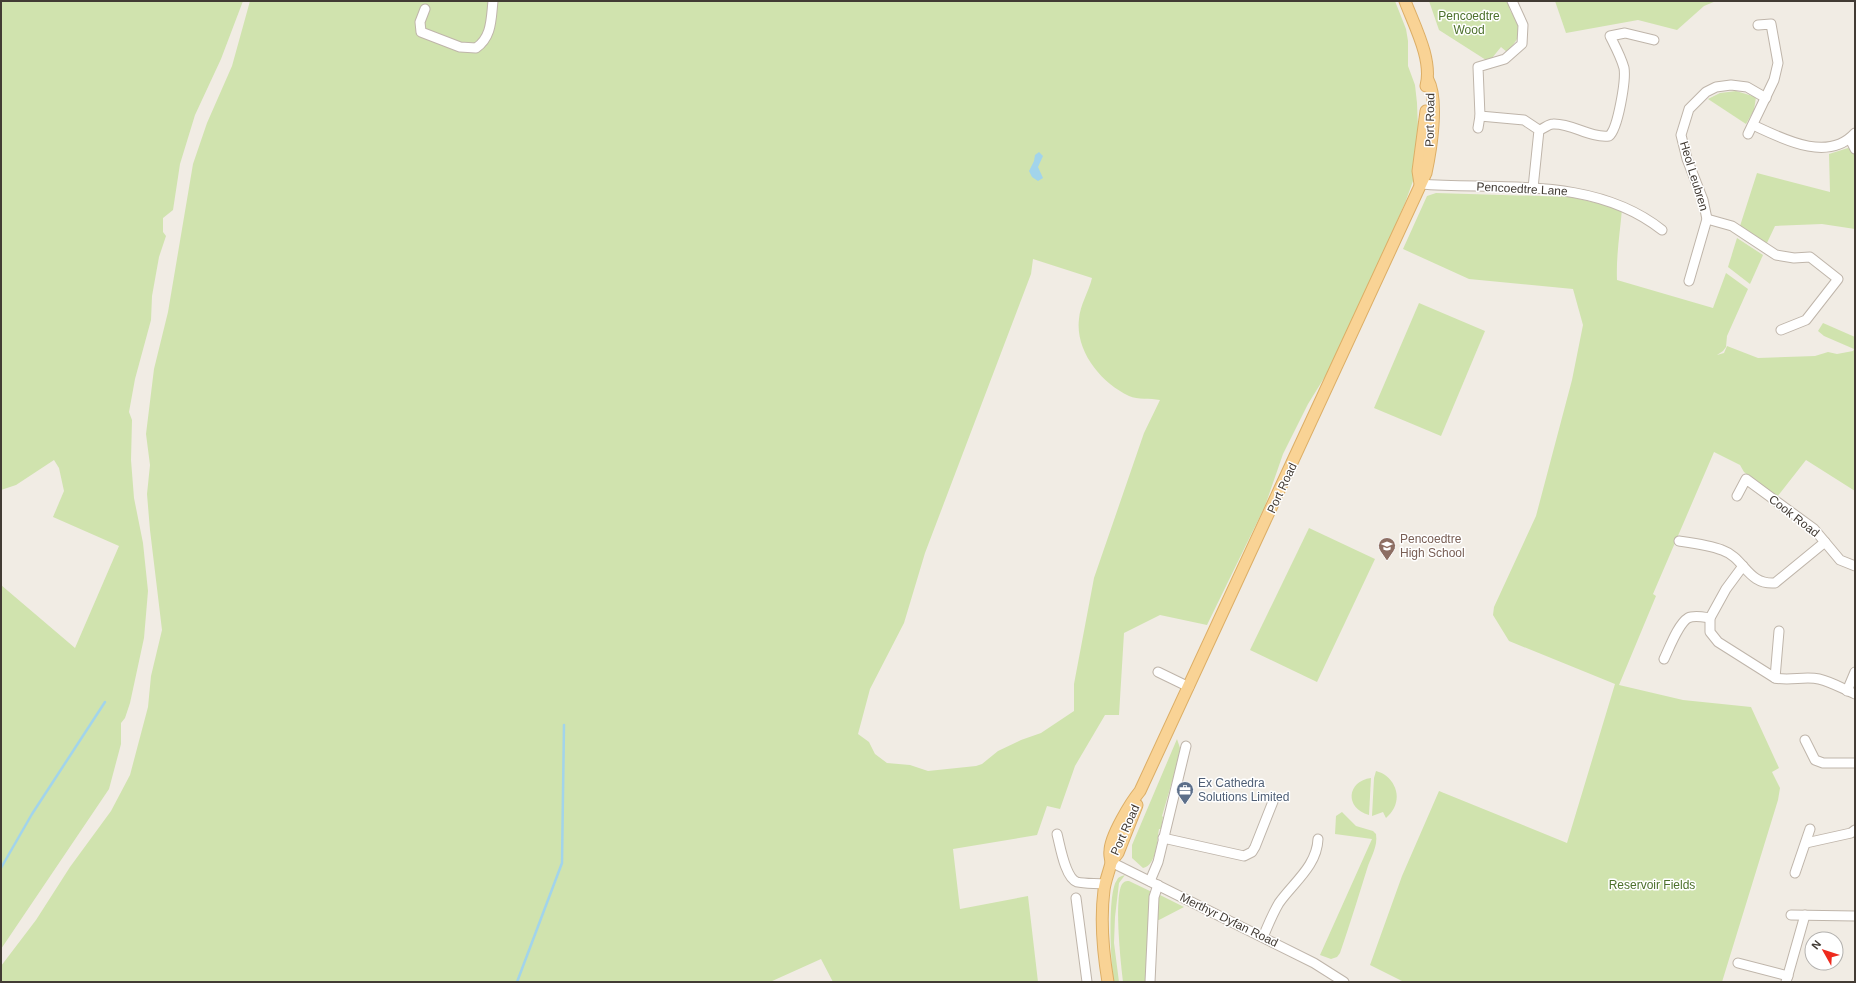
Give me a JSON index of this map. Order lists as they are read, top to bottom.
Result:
{
  "streets": {
    "main road": ["Port Road"],
    "street": [
      "Heol Leubren",
      "Pencoedtre Lane",
      "Cook Road",
      "Merthyr Dyfan Road"
    ]
  },
  "crossings": [
    ["Port Road", "Pencoedtre Lane"],
    ["Port Road", "Merthyr Dyfan Road"]
  ],
  "parks": ["Pencoedtre Wood", "Reservoir Fields"],
  "places": {
    "school or university": ["Pencoedtre High School"],
    "office": ["Ex Cathedra Solutions Limited"]
  },
  "north": "top left"
}
